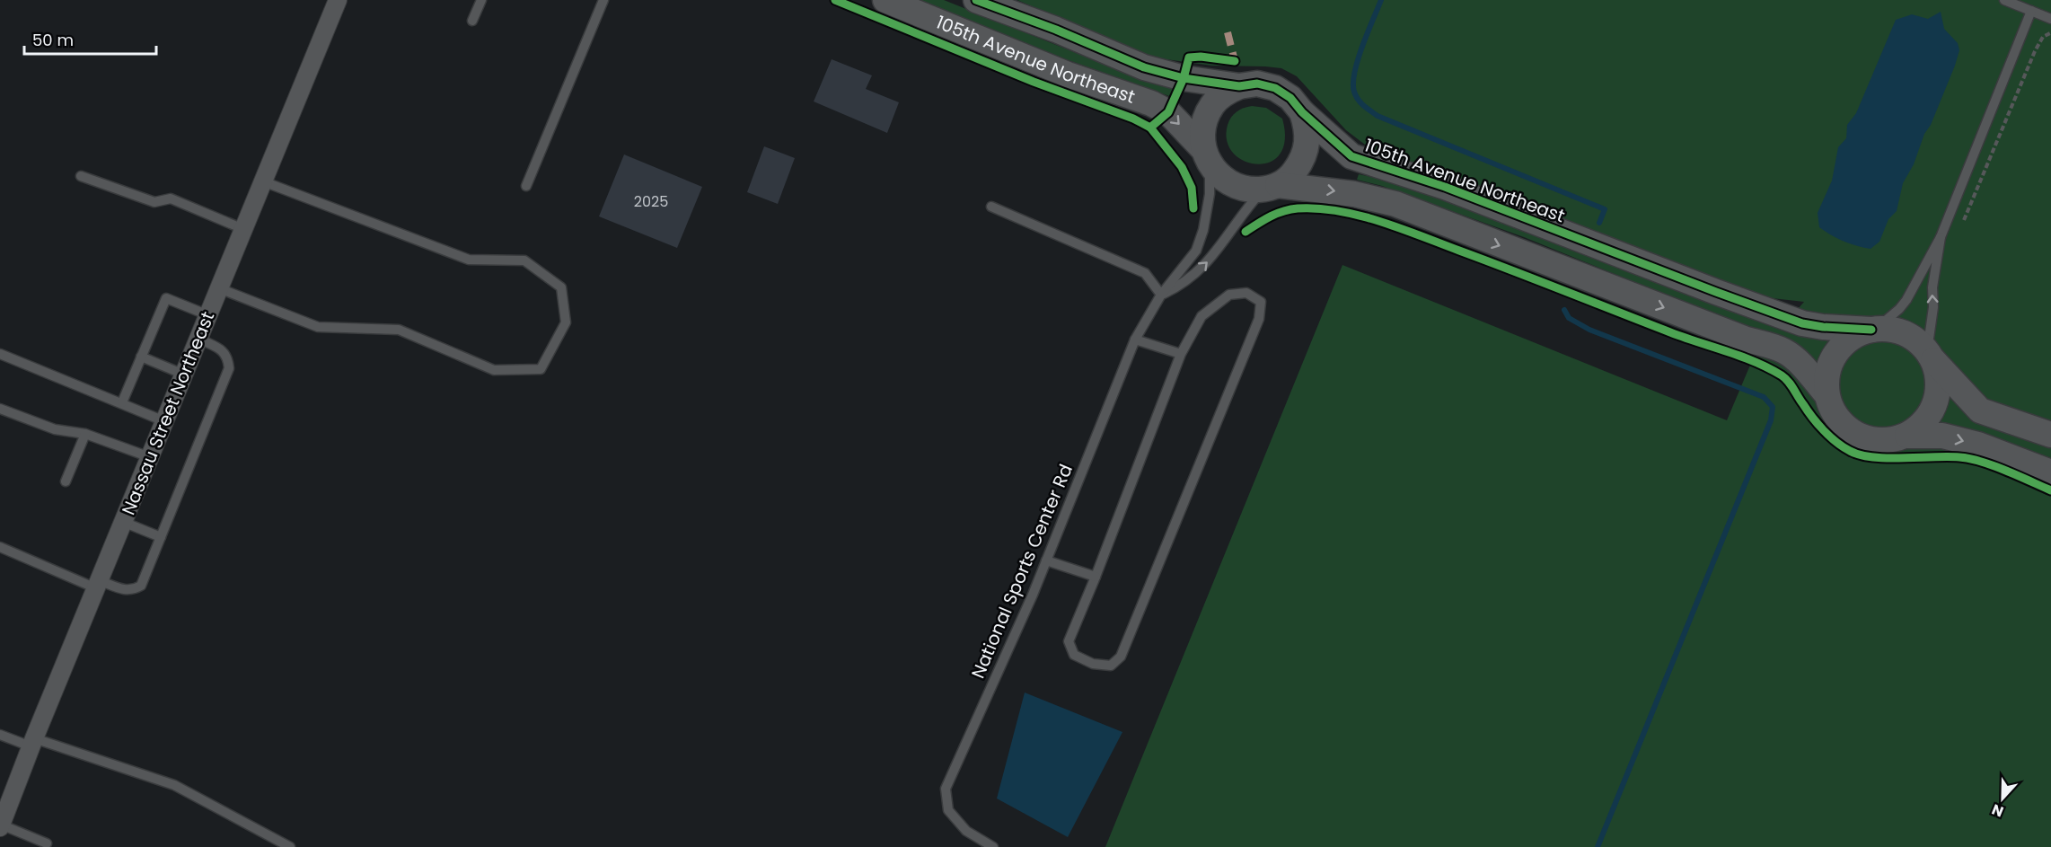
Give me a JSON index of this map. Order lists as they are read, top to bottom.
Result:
{
  "streets": {
    "street": ["105th Avenue Northeast", "Nassau Street Northeast"],
    "lane": ["National Sports Center Rd"]
  },
  "crossings": [
    ["105th Avenue Northeast", "National Sports Center Rd"]
  ],
  "house_numbers": ["2025"],
  "scale_bar": "50 m",
  "north": "bottom"
}
